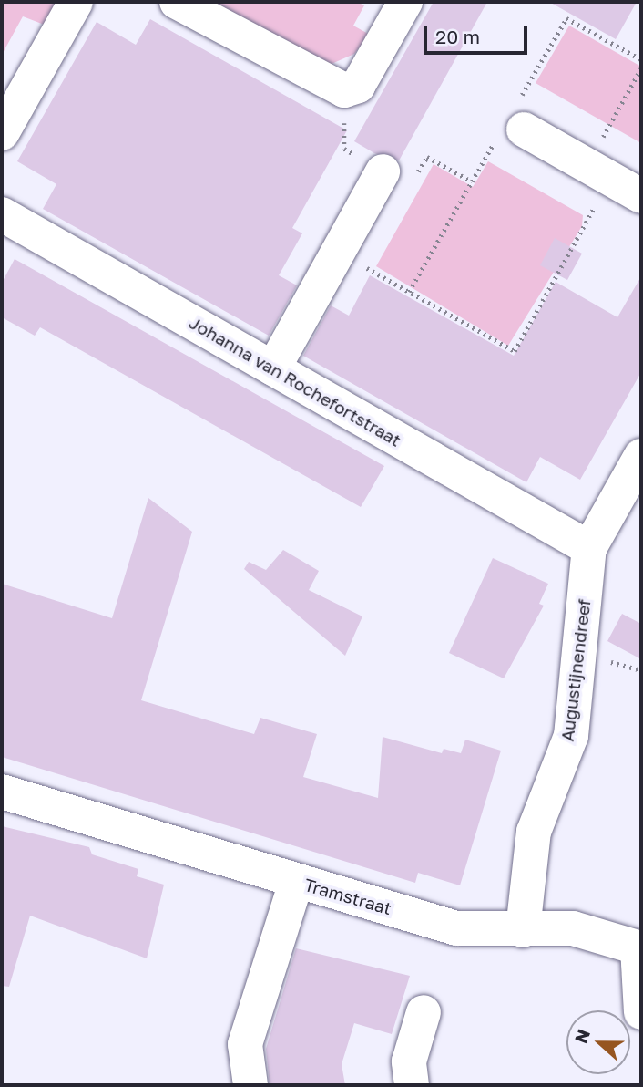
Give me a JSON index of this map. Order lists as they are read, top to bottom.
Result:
{
  "streets": {
    "street": ["Johanna van Rochefortstraat", "Augustijnendreef", "Tramstraat"]
  },
  "crossings": [
    ["Johanna van Rochefortstraat", "Augustijnendreef"],
    ["Augustijnendreef", "Tramstraat"]
  ],
  "scale_bar": "20 m",
  "north": "left"
}
